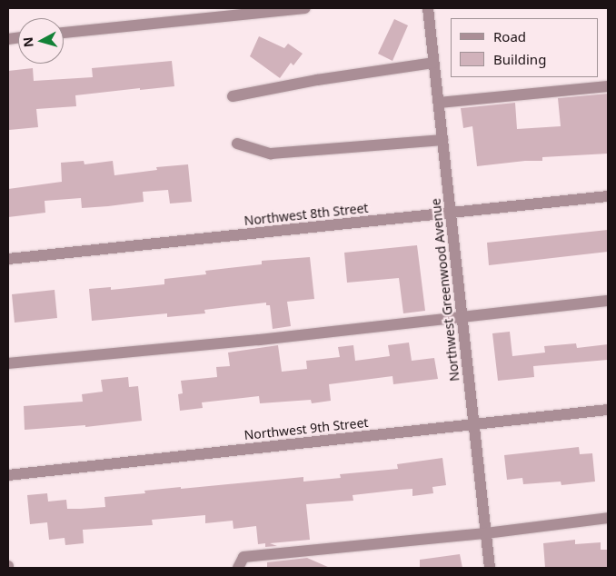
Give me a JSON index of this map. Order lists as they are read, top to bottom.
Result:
{
  "streets": {
    "street": ["Northwest 8th Street", "Northwest Greenwood Avenue", "Northwest 9th Street"]
  },
  "crossings": [
    ["Northwest 8th Street", "Northwest Greenwood Avenue"],
    ["Northwest Greenwood Avenue", "Northwest 9th Street"]
  ],
  "legend": ["Road", "Building"],
  "north": "left"
}
